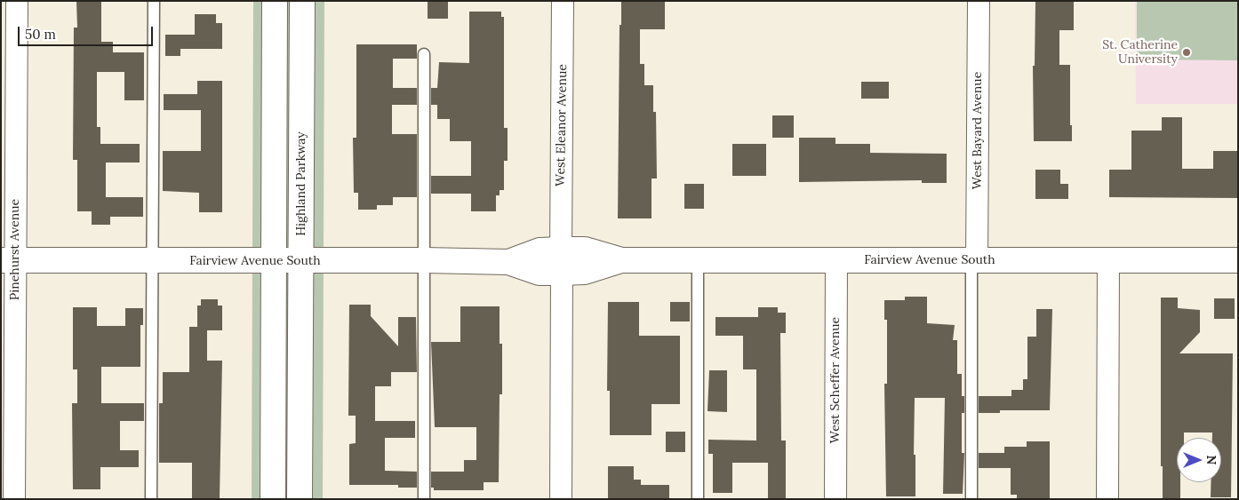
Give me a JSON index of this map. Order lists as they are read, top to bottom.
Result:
{
  "streets": {
    "street": [
      "West Eleanor Avenue",
      "West Bayard Avenue",
      "Highland Parkway",
      "Pinehurst Avenue",
      "Fairview Avenue South",
      "West Scheffer Avenue"
    ]
  },
  "crossings": [
    ["West Eleanor Avenue", "Fairview Avenue South"],
    ["West Bayard Avenue", "Fairview Avenue South"],
    ["Highland Parkway", "Fairview Avenue South"],
    ["Pinehurst Avenue", "Fairview Avenue South"],
    ["Fairview Avenue South", "West Scheffer Avenue"]
  ],
  "places": ["St. Catherine University"],
  "scale_bar": "50 m",
  "north": "right"
}
